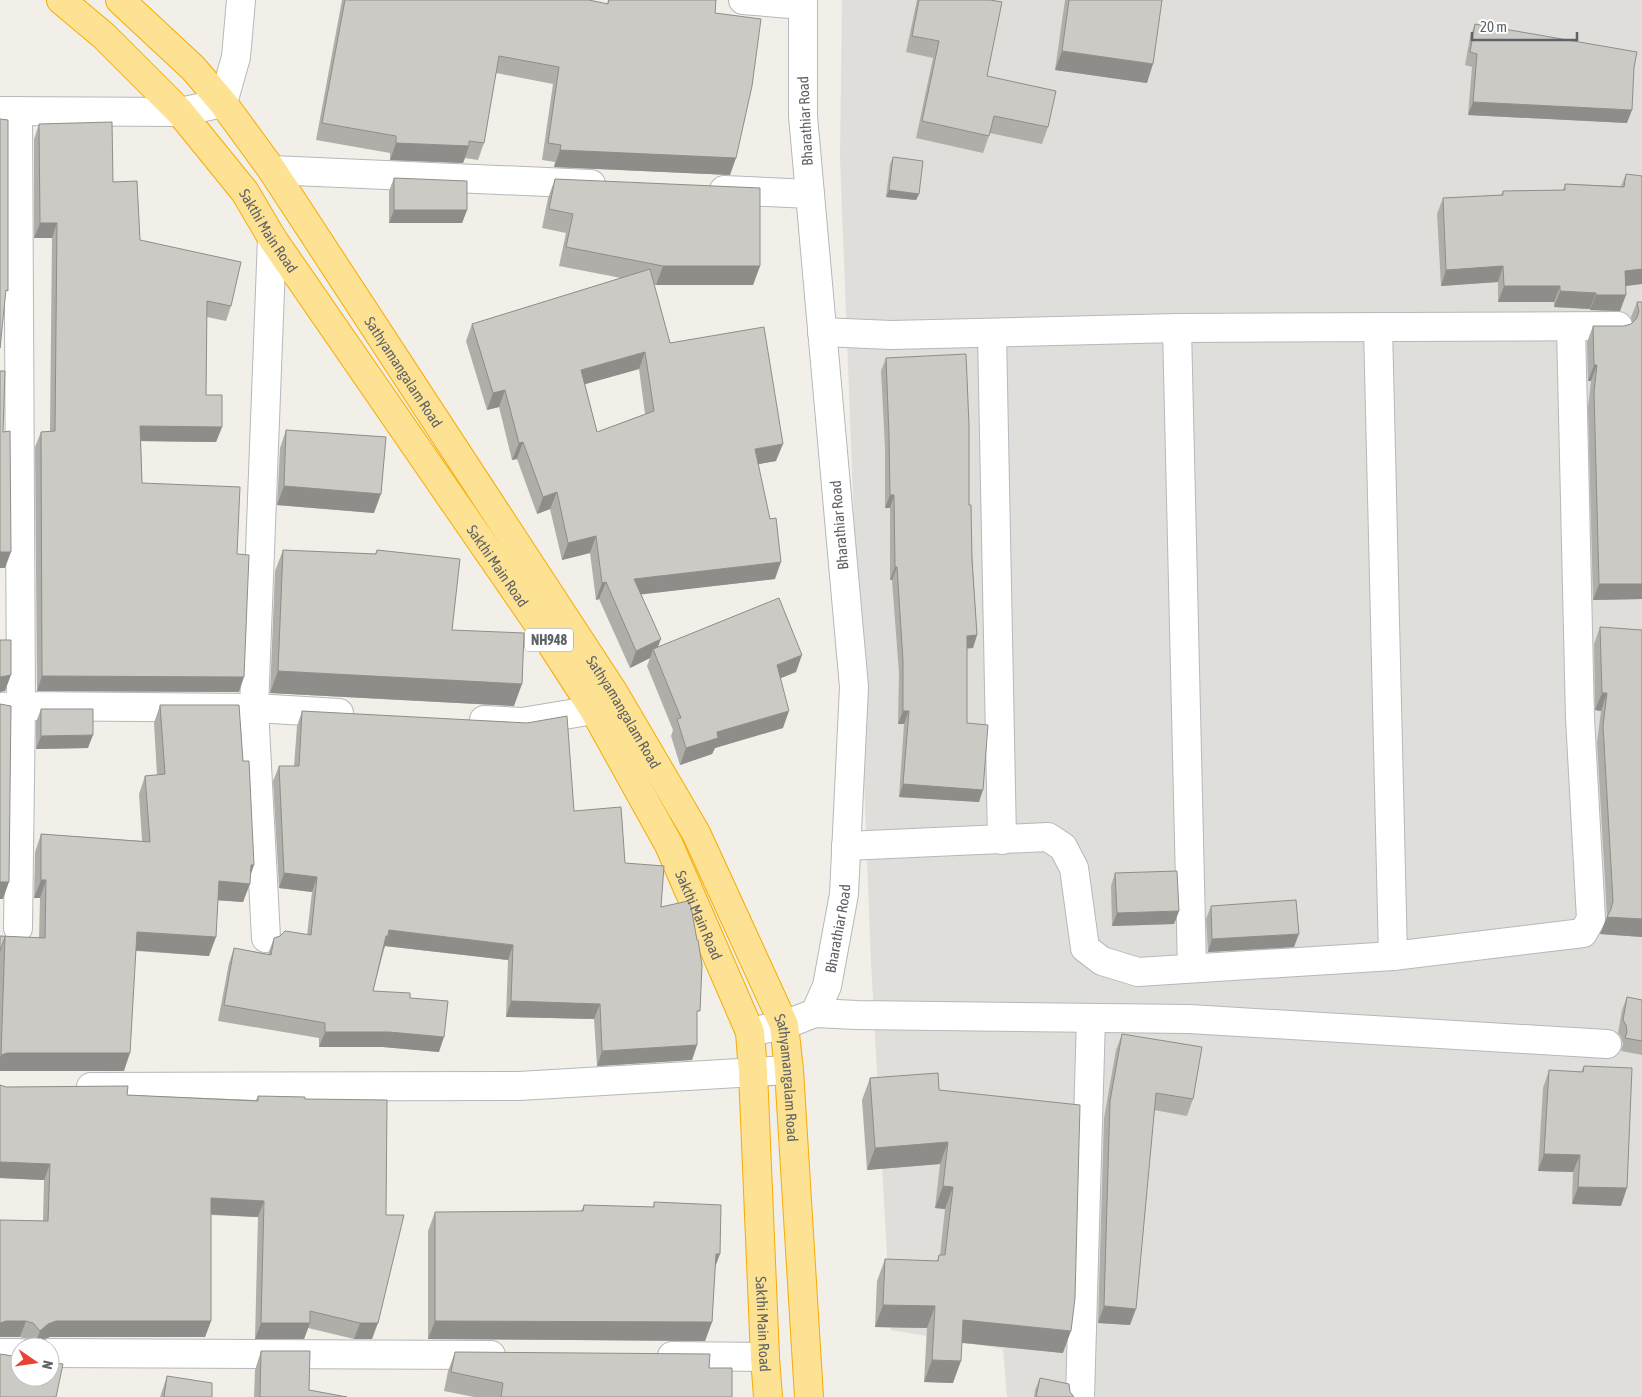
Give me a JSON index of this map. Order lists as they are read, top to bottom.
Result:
{
  "streets": {
    "highway": ["Sakthi Main Road", "Sathyamangalam Road", "NH948"],
    "street": ["Bharathiar Road"]
  },
  "scale_bar": "20 m",
  "north": "right"
}
